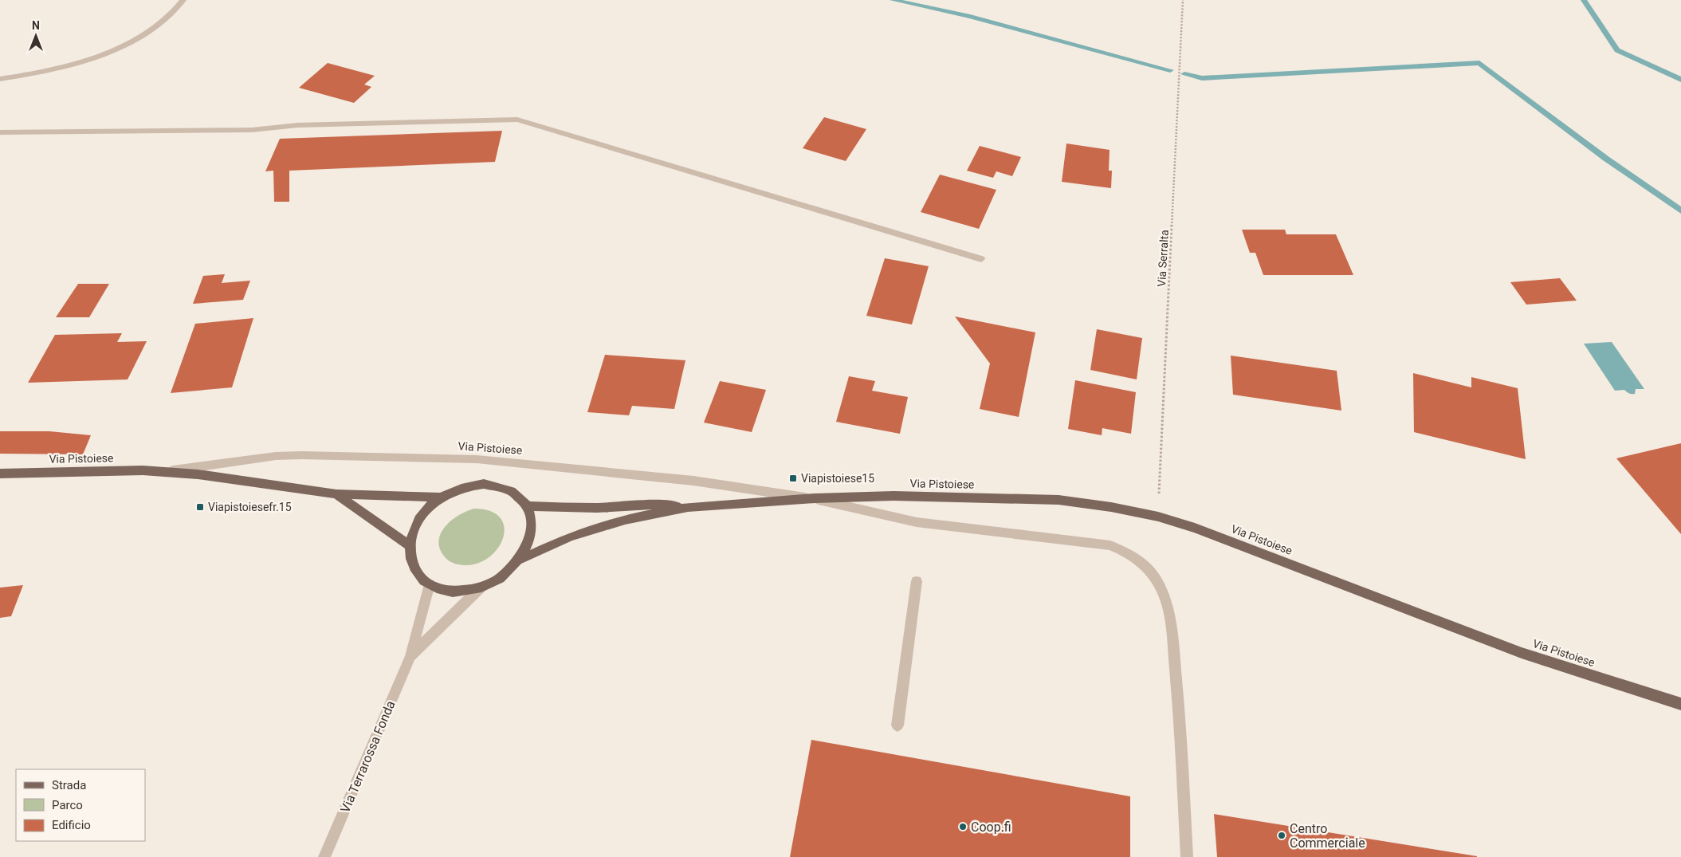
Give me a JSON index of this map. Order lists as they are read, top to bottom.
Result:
{
  "streets": {
    "main road": ["Via Pistoiese"],
    "street": ["Via Terrarossa Fonda"],
    "path": ["Via Serralta"]
  },
  "crossings": [
    ["Via Serralta", "Via Pistoiese"],
    ["Via Pistoiese", "Via Terrarossa Fonda"]
  ],
  "places": {
    "transit": ["Viapistoiese15", "Viapistoiesefr.15"],
    "other": ["Coop.fi", "Centro Commerciale"]
  },
  "legend": ["Strada", "Parco", "Edificio"],
  "north": "top"
}
